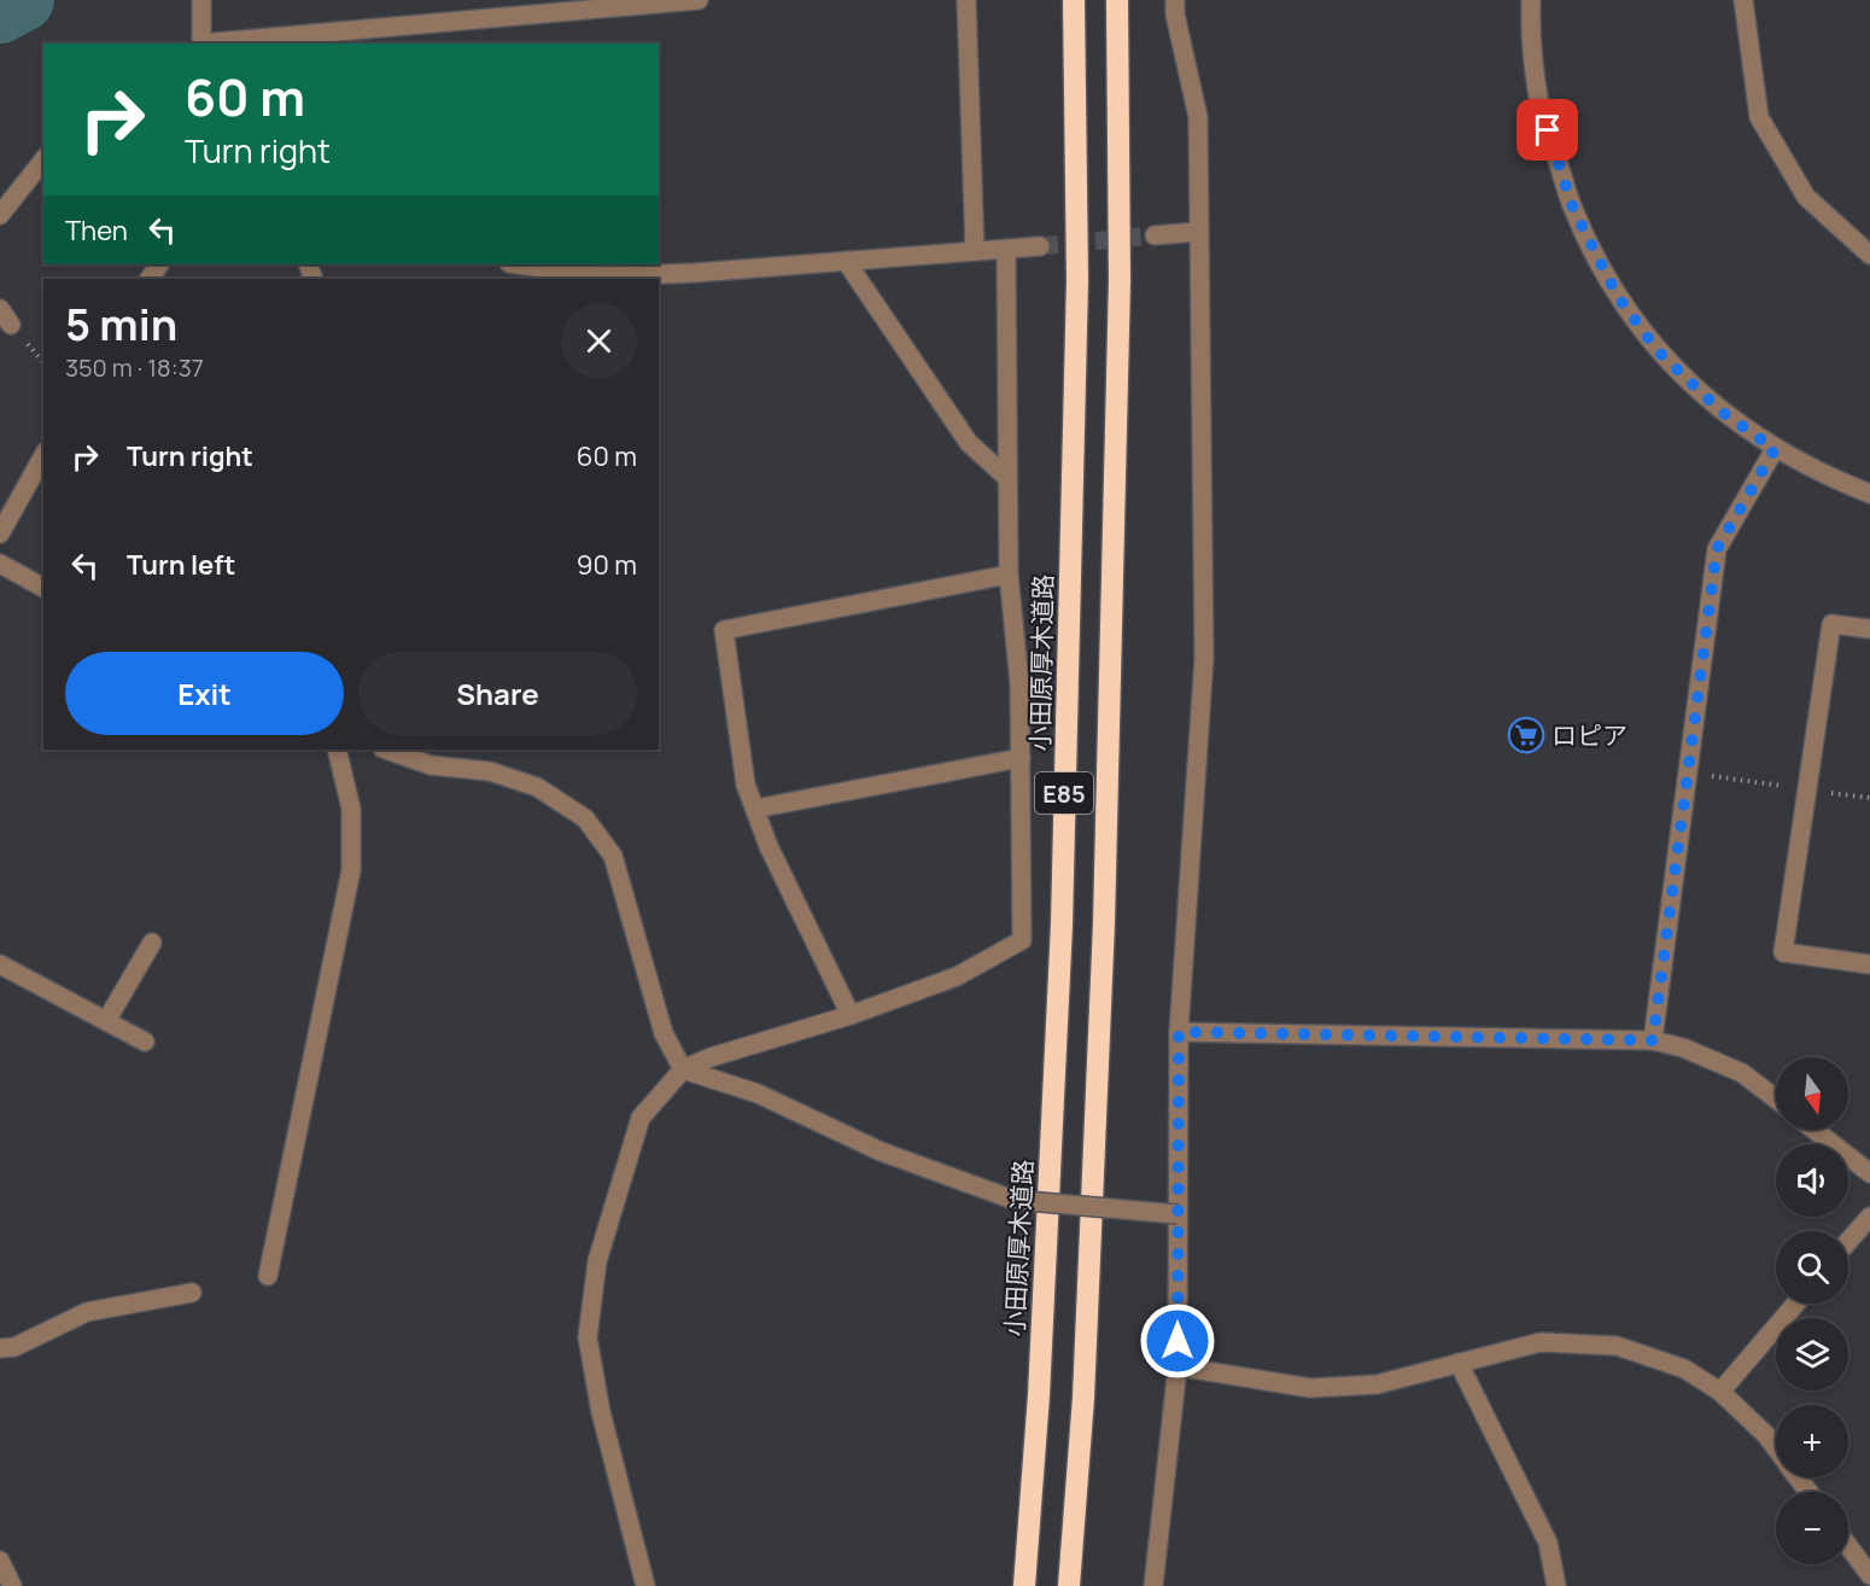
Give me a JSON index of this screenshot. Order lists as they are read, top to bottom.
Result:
{
  "streets": {
    "highway": ["小田原厚木道路", "E85"]
  },
  "places": {
    "supermarket": ["ロピア"]
  },
  "north": "bottom",
  "page": {
    "turn": ["60 m", "Turn right"],
    "then": "Then",
    "heading": ["5 min", "350 m · 18:37"],
    "list": [
      {
        "name": "Turn right",
        "value": "60 m"
      },
      {
        "name": "Turn left",
        "value": "90 m"
      }
    ],
    "buttons": ["Exit", "Share"],
    "map_buttons": ["+", "−"]
  }
}
